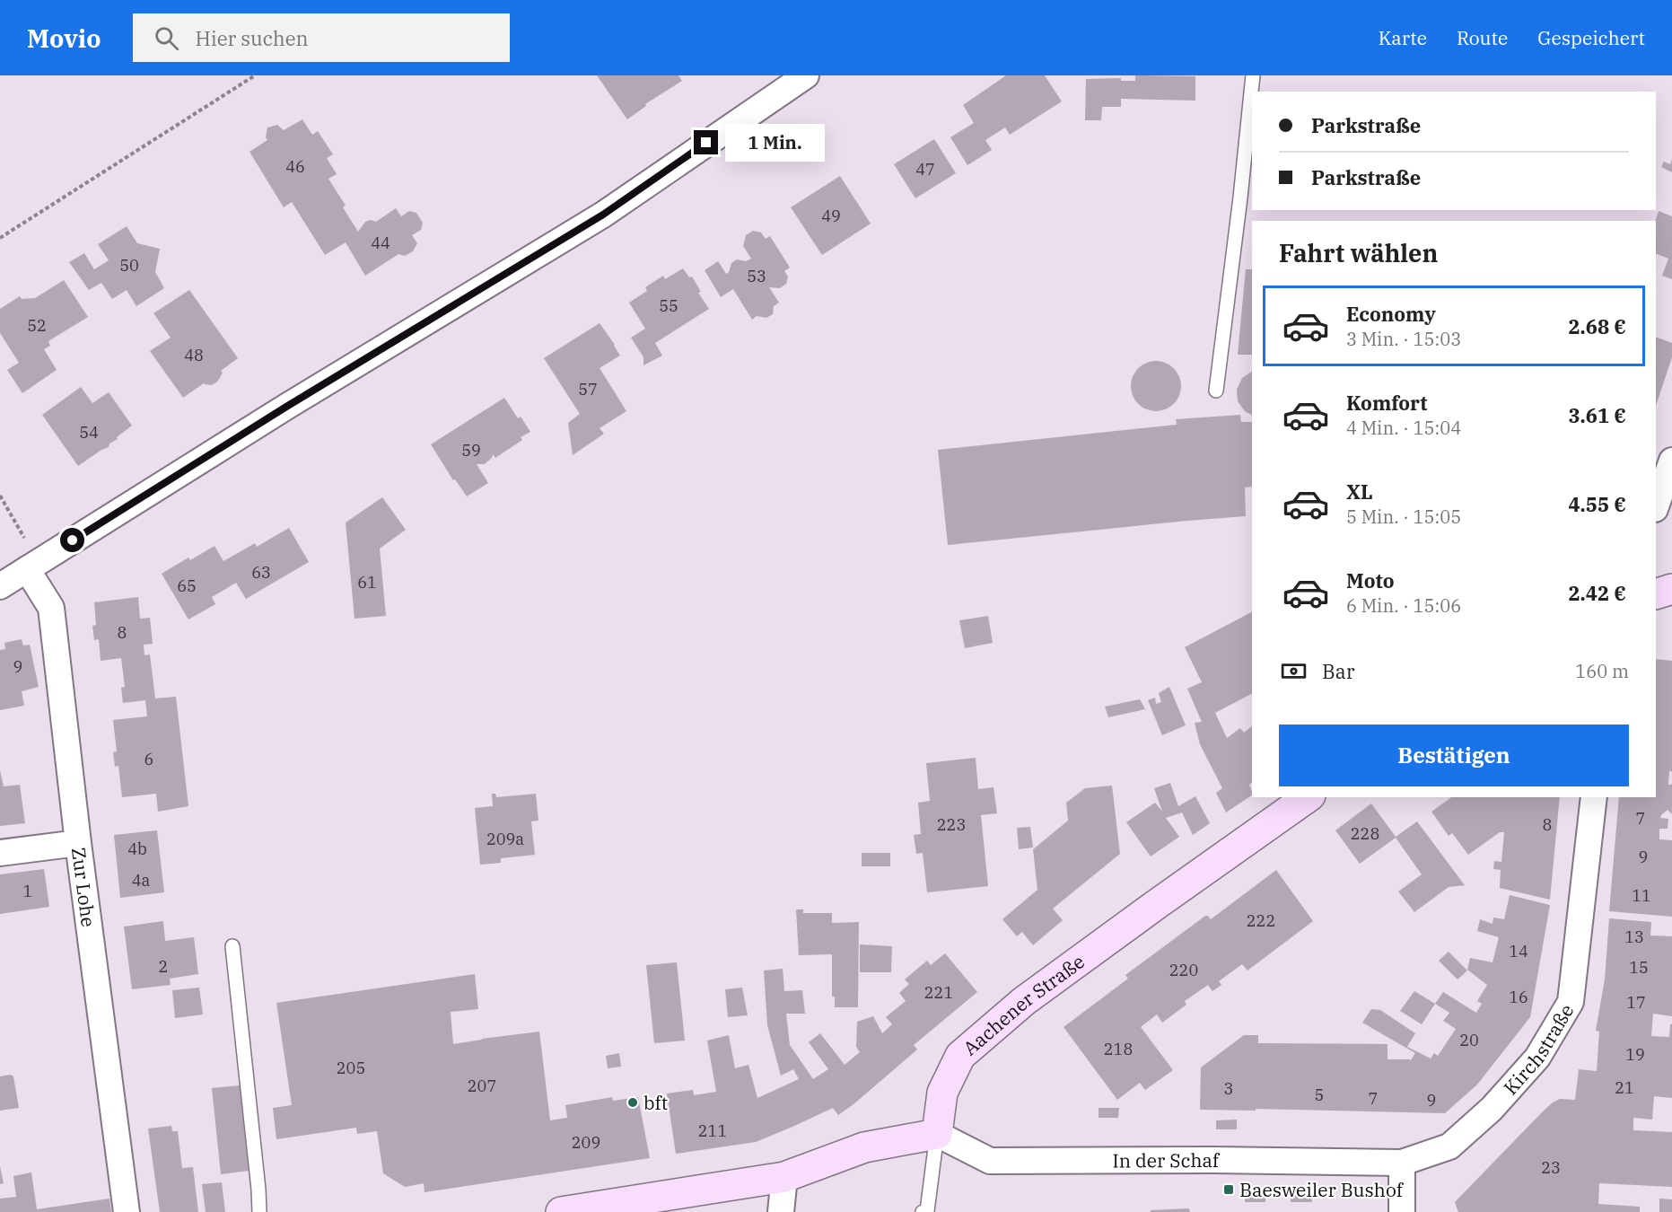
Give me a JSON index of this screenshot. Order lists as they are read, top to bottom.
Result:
{
  "streets": {
    "main road": ["Aachener Straße"],
    "street": ["Zur Lohe", "Kirchstraße", "In der Schaf"]
  },
  "crossings": [
    ["Aachener Straße", "In der Schaf"],
    ["Kirchstraße", "In der Schaf"]
  ],
  "places": {
    "other": ["bft"],
    "transit": ["Baesweiler Bushof"]
  },
  "house_numbers": [
    "46",
    "47",
    "49",
    "44",
    "50",
    "53",
    "55",
    "52",
    "48",
    "57",
    "54",
    "59",
    "63",
    "61",
    "65",
    "8",
    "9",
    "6",
    "7",
    "223",
    "8",
    "228",
    "209a",
    "4b",
    "9",
    "4a",
    "1",
    "11",
    "222",
    "13",
    "14",
    "2",
    "15",
    "220",
    "221",
    "16",
    "17",
    "20",
    "218",
    "19",
    "205",
    "207",
    "21",
    "3",
    "5",
    "7",
    "9",
    "211",
    "209",
    "23"
  ],
  "page": {
    "header": "Movio",
    "search": "Hier suchen",
    "nav": ["Karte", "Route", "Gespeichert"],
    "banner": ["Parkstraße", "Parkstraße"],
    "bubble": "1 Min.",
    "heading": "Fahrt wählen",
    "list": [
      {
        "name": "Economy",
        "note": "3 Min. · 15:03",
        "value": "2.68 €"
      },
      {
        "name": "Komfort",
        "note": "4 Min. · 15:04",
        "value": "3.61 €"
      },
      {
        "name": "XL",
        "note": "5 Min. · 15:05",
        "value": "4.55 €"
      },
      {
        "name": "Moto",
        "note": "6 Min. · 15:06",
        "value": "2.42 €"
      }
    ],
    "pay": ["Bar", "160 m"],
    "buttons": "Bestätigen"
  }
}
